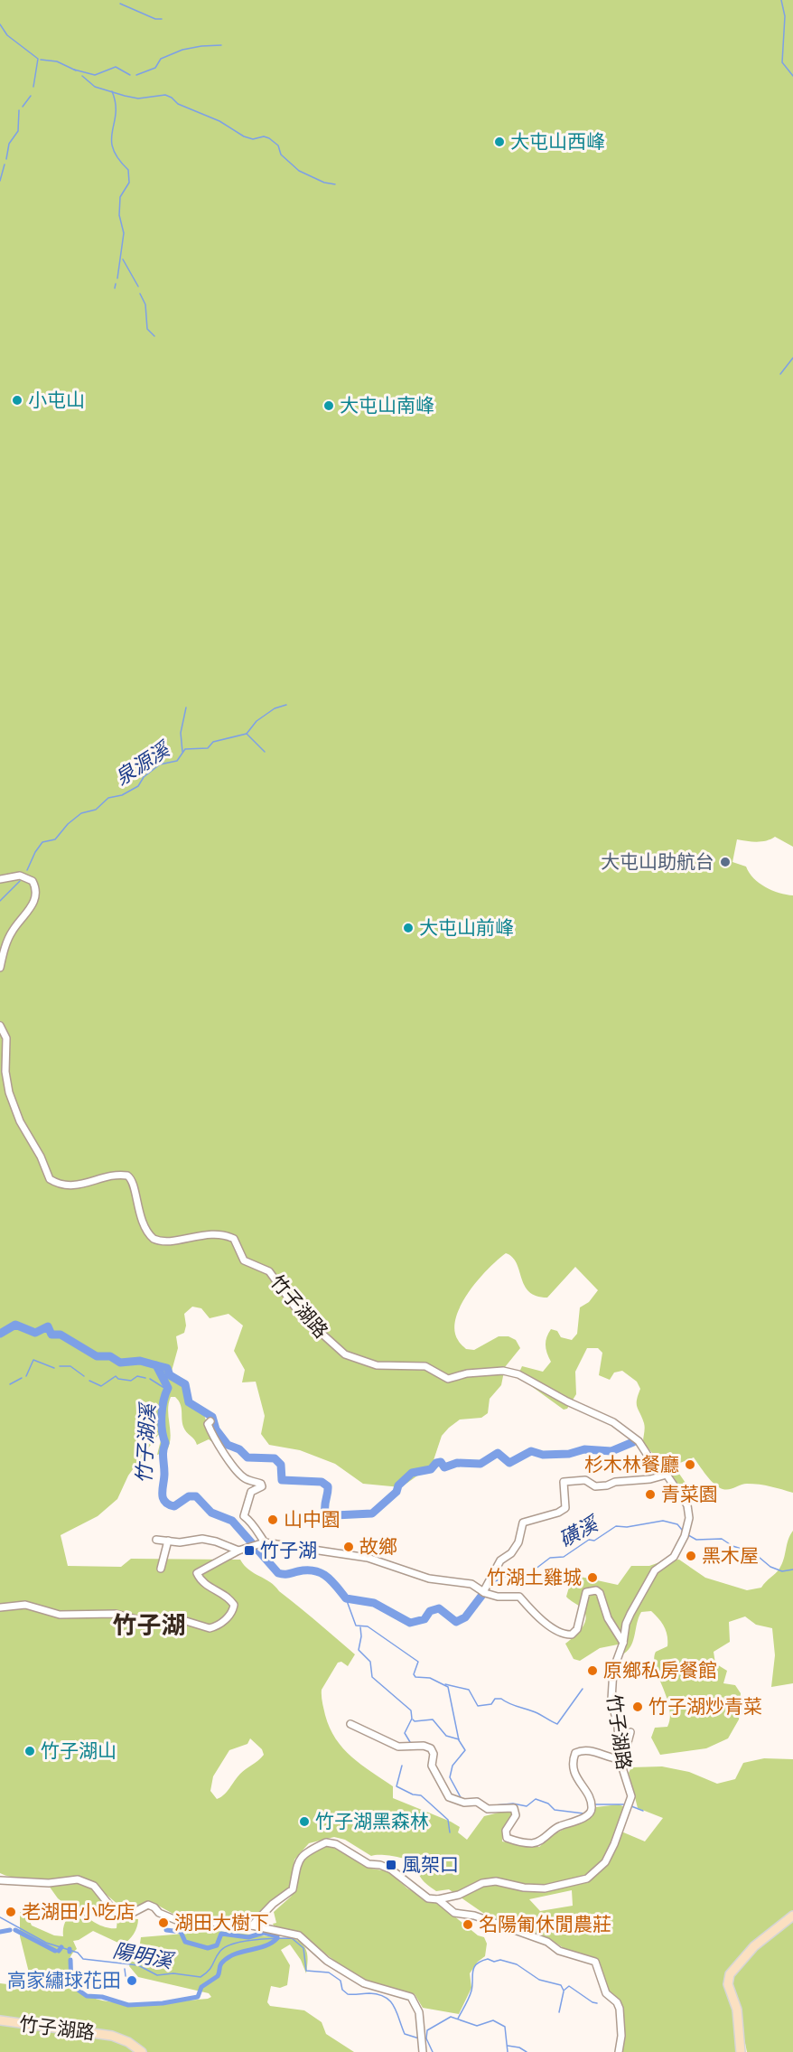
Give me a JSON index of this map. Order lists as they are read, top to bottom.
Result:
{
  "streets": {
    "main road": ["竹子湖路"]
  },
  "districts": ["竹子湖"],
  "water": [
    "泉源溪",
    "竹子湖溪",
    "磺溪",
    "陽明溪"
  ],
  "places": {
    "other": [
      "大屯山西峰",
      "小屯山",
      "大屯山南峰",
      "大屯山助航台",
      "大屯山前峰",
      "杉木林餐廳",
      "青菜園",
      "山中園",
      "故鄉",
      "黑木屋",
      "竹湖土雞城",
      "原鄉私房餐館",
      "竹子湖炒青菜",
      "竹子湖山",
      "竹子湖黑森林",
      "老湖田小吃店",
      "湖田大樹下",
      "名陽匍休閒農莊",
      "高家繡球花田"
    ],
    "transit": ["竹子湖", "風架口"]
  }
}
